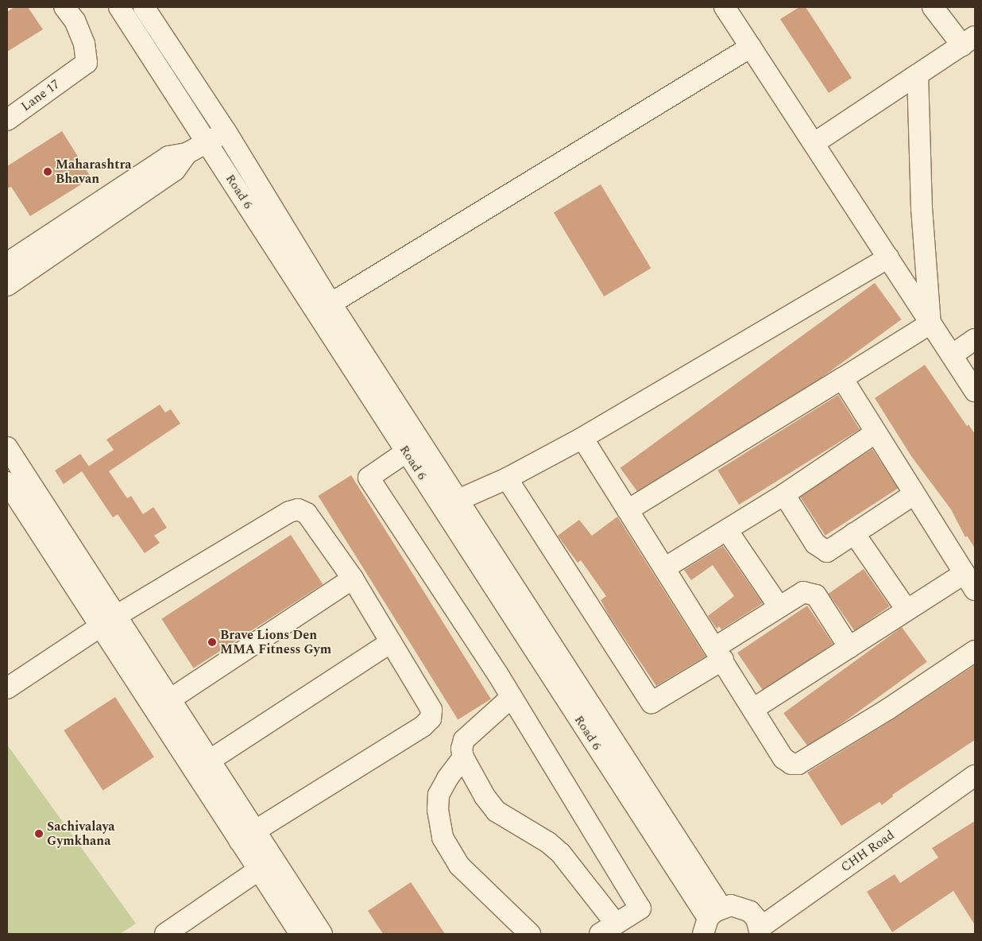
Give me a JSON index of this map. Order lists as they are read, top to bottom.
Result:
{
  "streets": {
    "street": ["Lane 17", "Road 6", "CHH Road"]
  },
  "places": ["Maharashtra Bhavan", "Brave Lions Den MMA Fitness Gym", "Sachivalaya Gymkhana"]
}
